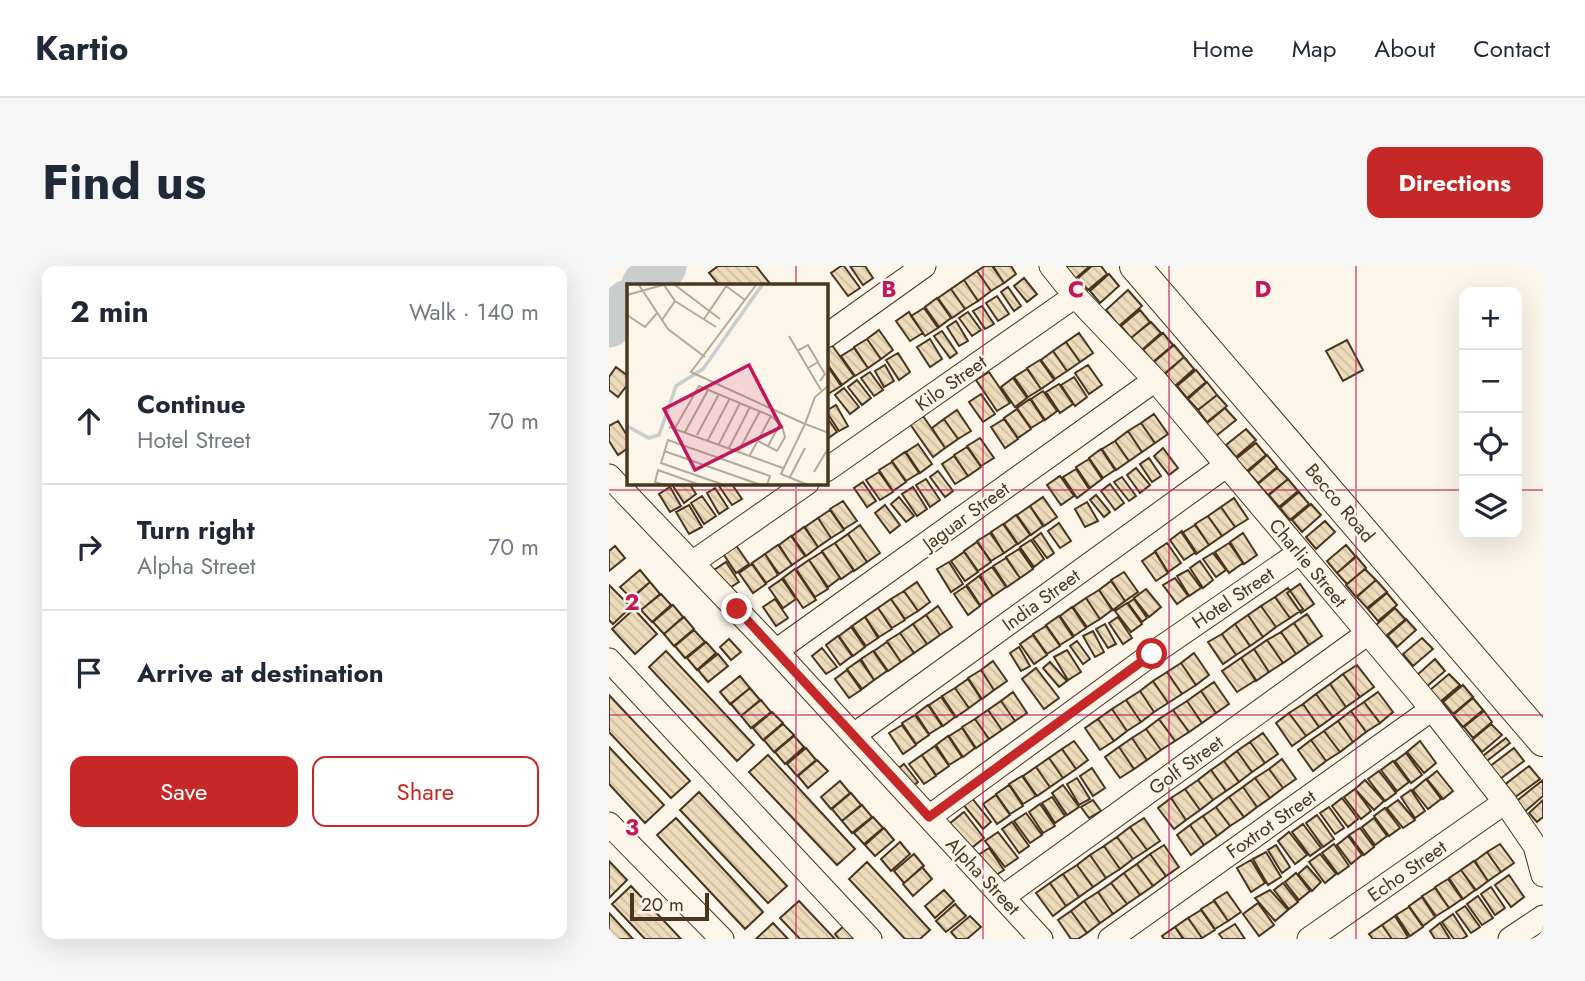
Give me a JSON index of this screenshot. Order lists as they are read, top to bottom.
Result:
{
  "streets": {
    "street": [
      "Kilo Street",
      "Becco Road",
      "Jaguar Street",
      "Charlie Street",
      "Hotel Street",
      "India Street",
      "Golf Street",
      "Foxtrot Street",
      "Echo Street",
      "Alpha Street"
    ]
  },
  "crossings": [
    ["Kilo Street", "Charlie Street"],
    ["Jaguar Street", "Charlie Street"],
    ["Jaguar Street", "Alpha Street"],
    ["Charlie Street", "Hotel Street"],
    ["Charlie Street", "India Street"],
    ["Charlie Street", "Golf Street"],
    ["Charlie Street", "Foxtrot Street"],
    ["Charlie Street", "Echo Street"],
    ["Hotel Street", "Alpha Street"],
    ["India Street", "Alpha Street"],
    ["Golf Street", "Alpha Street"]
  ],
  "scale_bar": "20 m",
  "page": {
    "header": "Kartio",
    "nav": [
      "Home",
      "Map",
      "About",
      "Contact"
    ],
    "title": "Find us",
    "buttons": [
      "Directions",
      ["Save", "Share"]
    ],
    "heading": ["2 min", "Walk · 140 m"],
    "map_buttons": ["+", "−"],
    "list": [
      ["Continue", "Hotel Street", "70 m"],
      ["Turn right", "Alpha Street", "70 m"],
      "Arrive at destination"
    ],
    "scale": "20 m"
  },
  "grid": {
    "columns": ["B", "C", "D"],
    "rows": ["2", "3"]
  }
}
